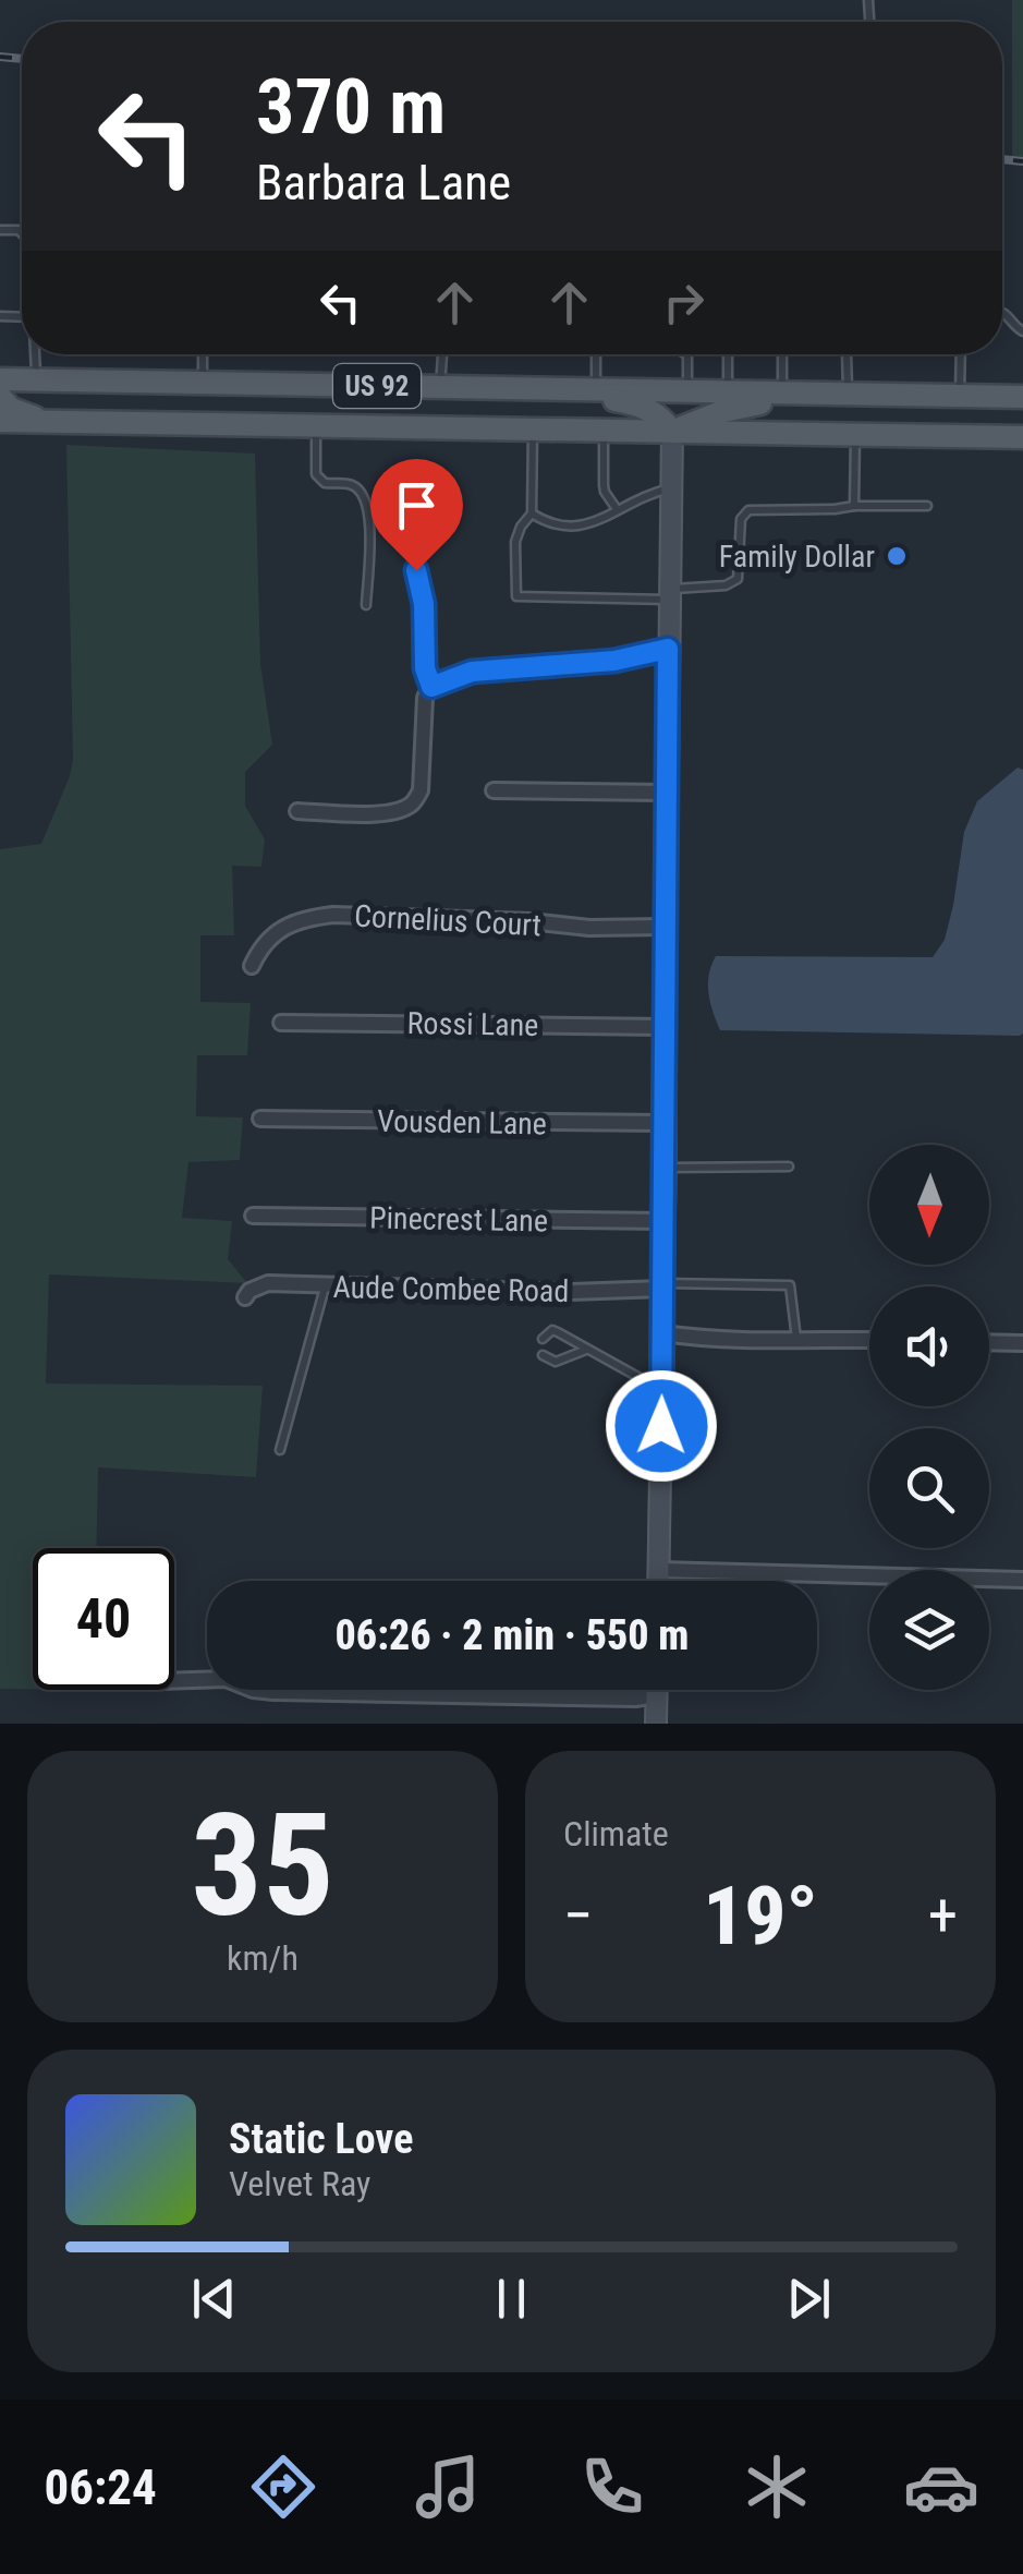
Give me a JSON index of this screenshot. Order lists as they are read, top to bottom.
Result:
{
  "streets": {
    "main road": ["US 92"],
    "street": [
      "Cornelius Court",
      "Rossi Lane",
      "Vousden Lane",
      "Pinecrest Lane",
      "Aude Combee Road"
    ]
  },
  "places": ["Family Dollar"],
  "north": "bottom",
  "page": {
    "turn": ["370 m", "Barbara Lane"],
    "limit": "40",
    "trip": "06:26 · 2 min · 550 m",
    "tile": [
      ["35", "km/h"],
      "Climate"
    ],
    "heat": ["−", "19°", "+"],
    "song": ["Static Love", "Velvet Ray"],
    "tabs": "06:24"
  }
}
